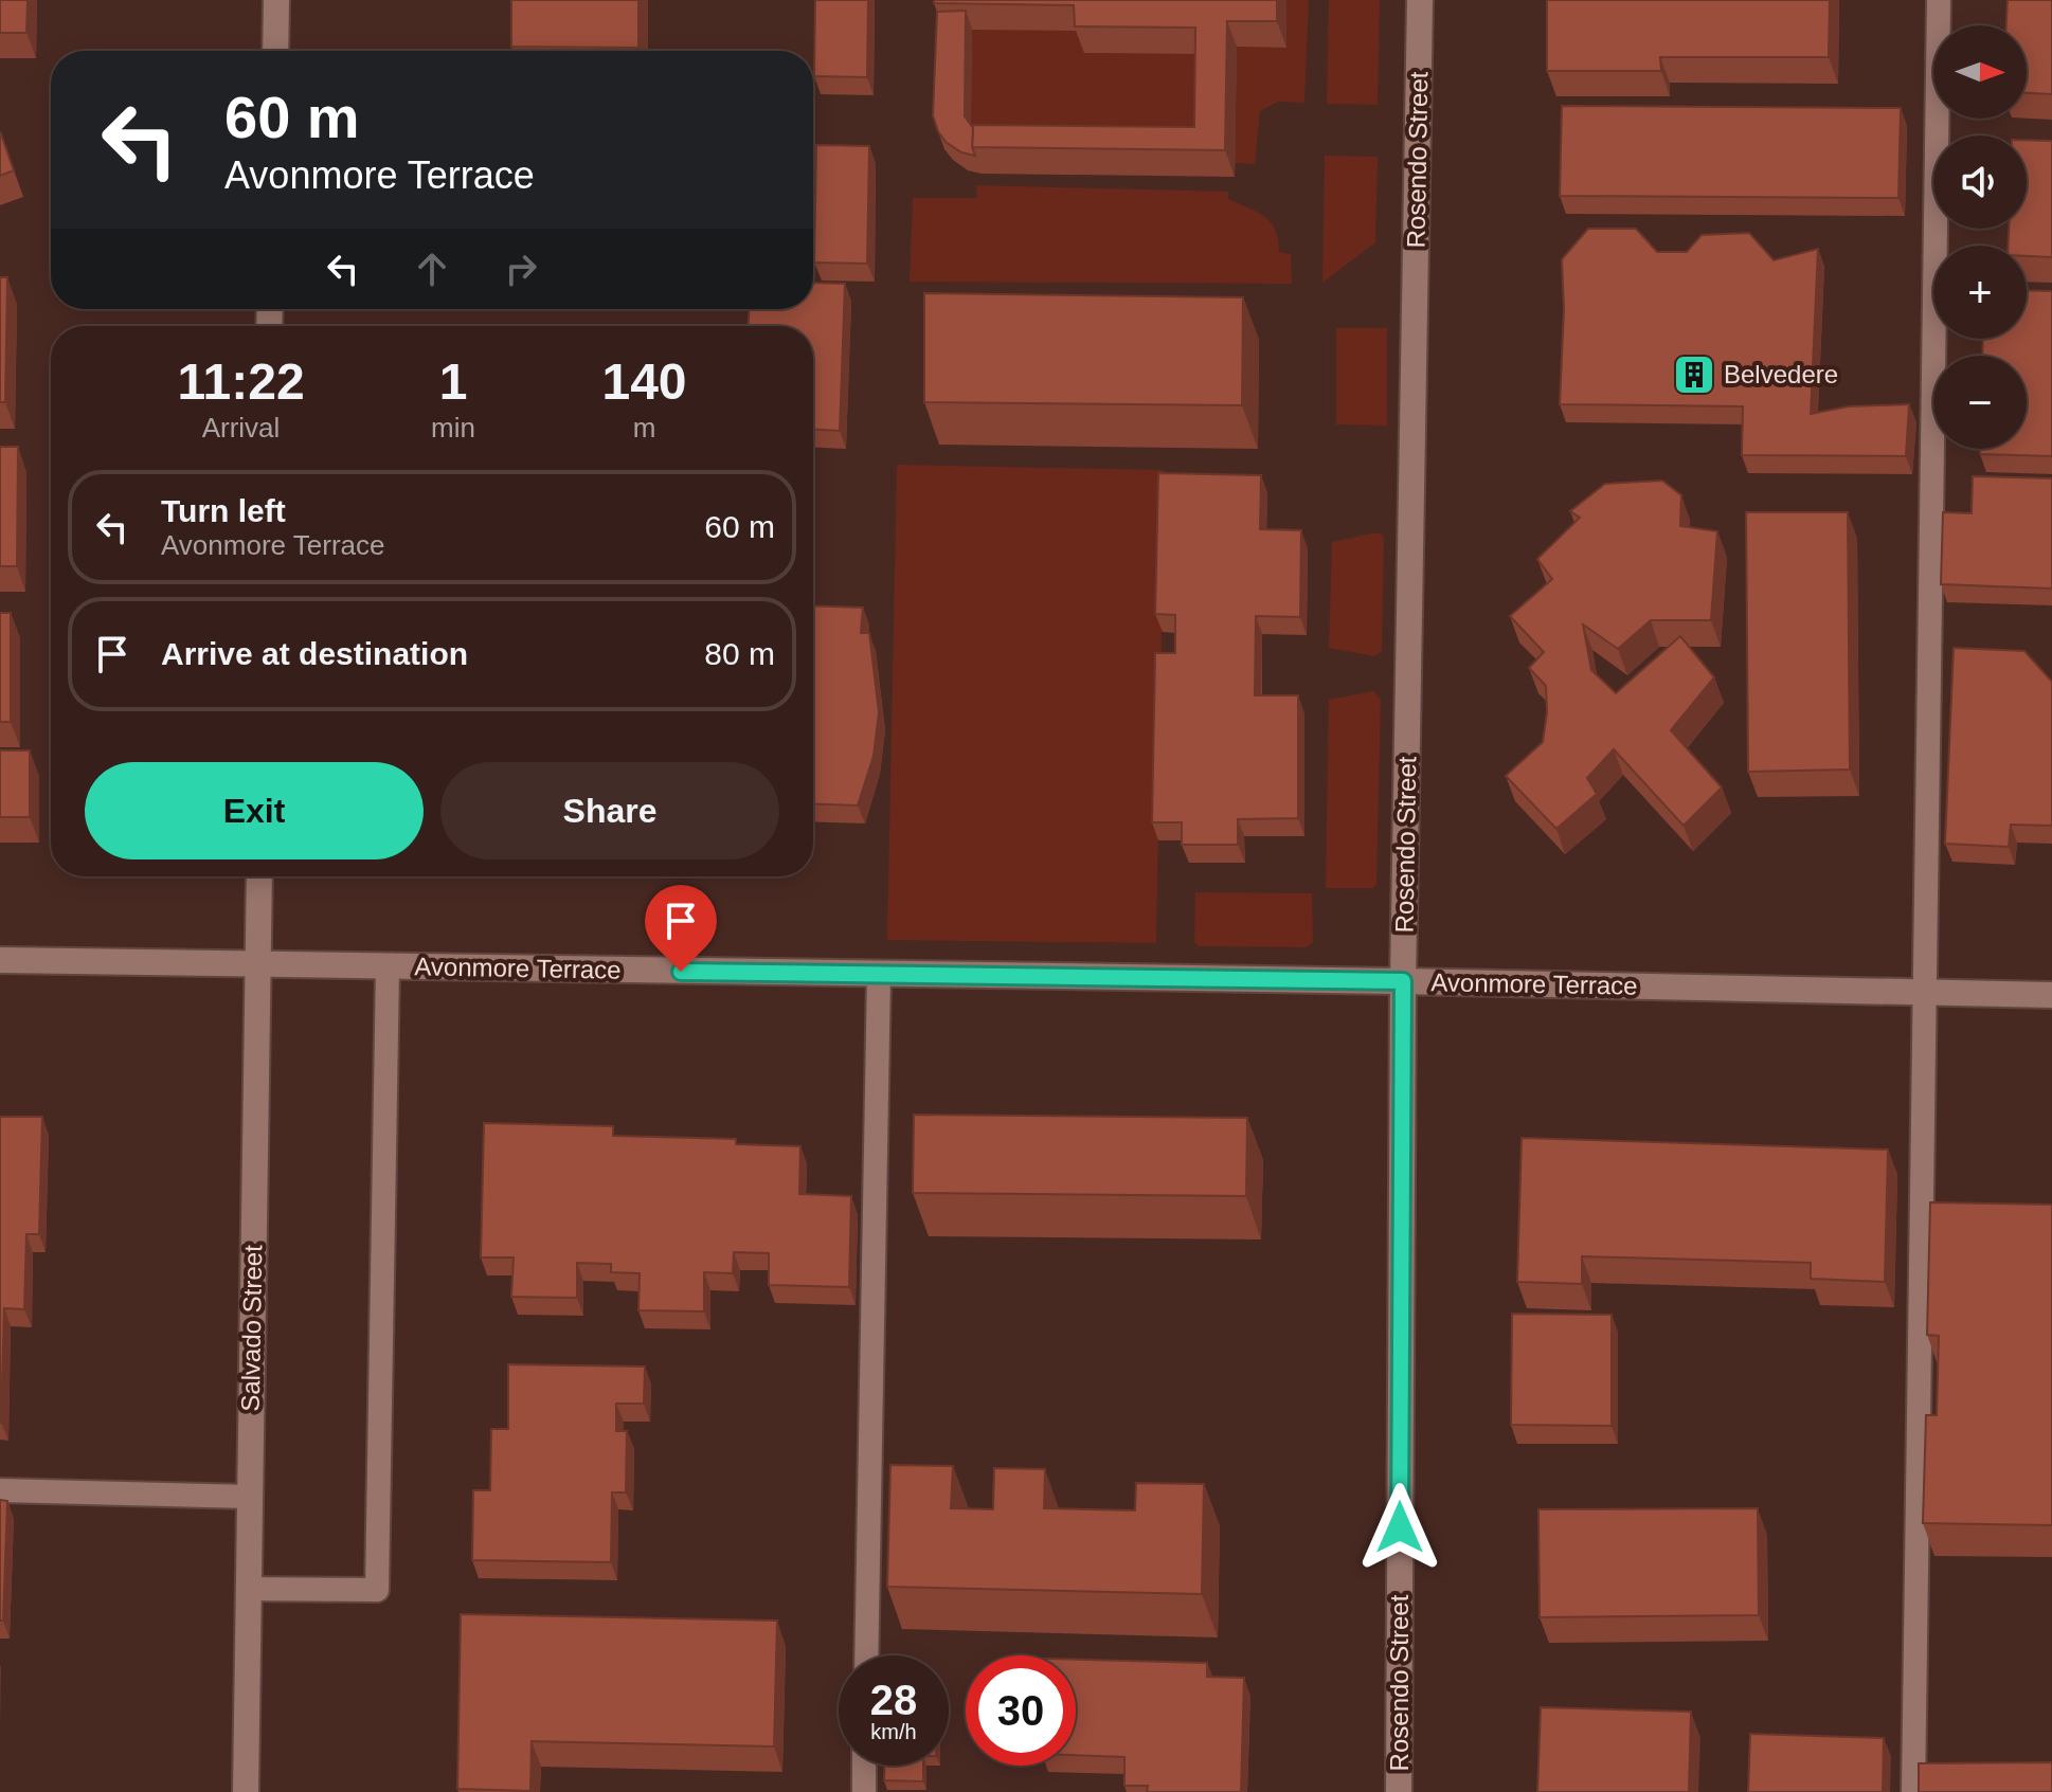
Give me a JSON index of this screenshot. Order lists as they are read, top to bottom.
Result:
{
  "streets": {
    "street": ["Rosendo Street", "Avonmore Terrace", "Salvado Street"]
  },
  "crossings": [
    ["Rosendo Street", "Avonmore Terrace"],
    ["Avonmore Terrace", "Salvado Street"]
  ],
  "places": {
    "building": ["Belvedere"]
  },
  "north": "right",
  "page": {
    "map_buttons": ["+", "−"],
    "turn": ["60 m", "Avonmore Terrace"],
    "eta": [
      "11:22",
      "Arrival",
      "1",
      "min",
      "140",
      "m"
    ],
    "list": [
      {
        "name": "Turn left",
        "note": "Avonmore Terrace",
        "value": "60 m"
      },
      {
        "name": "Arrive at destination",
        "value": "80 m"
      }
    ],
    "buttons": ["Exit", "Share"],
    "speed": "28 km/h",
    "limit": "30"
  }
}
